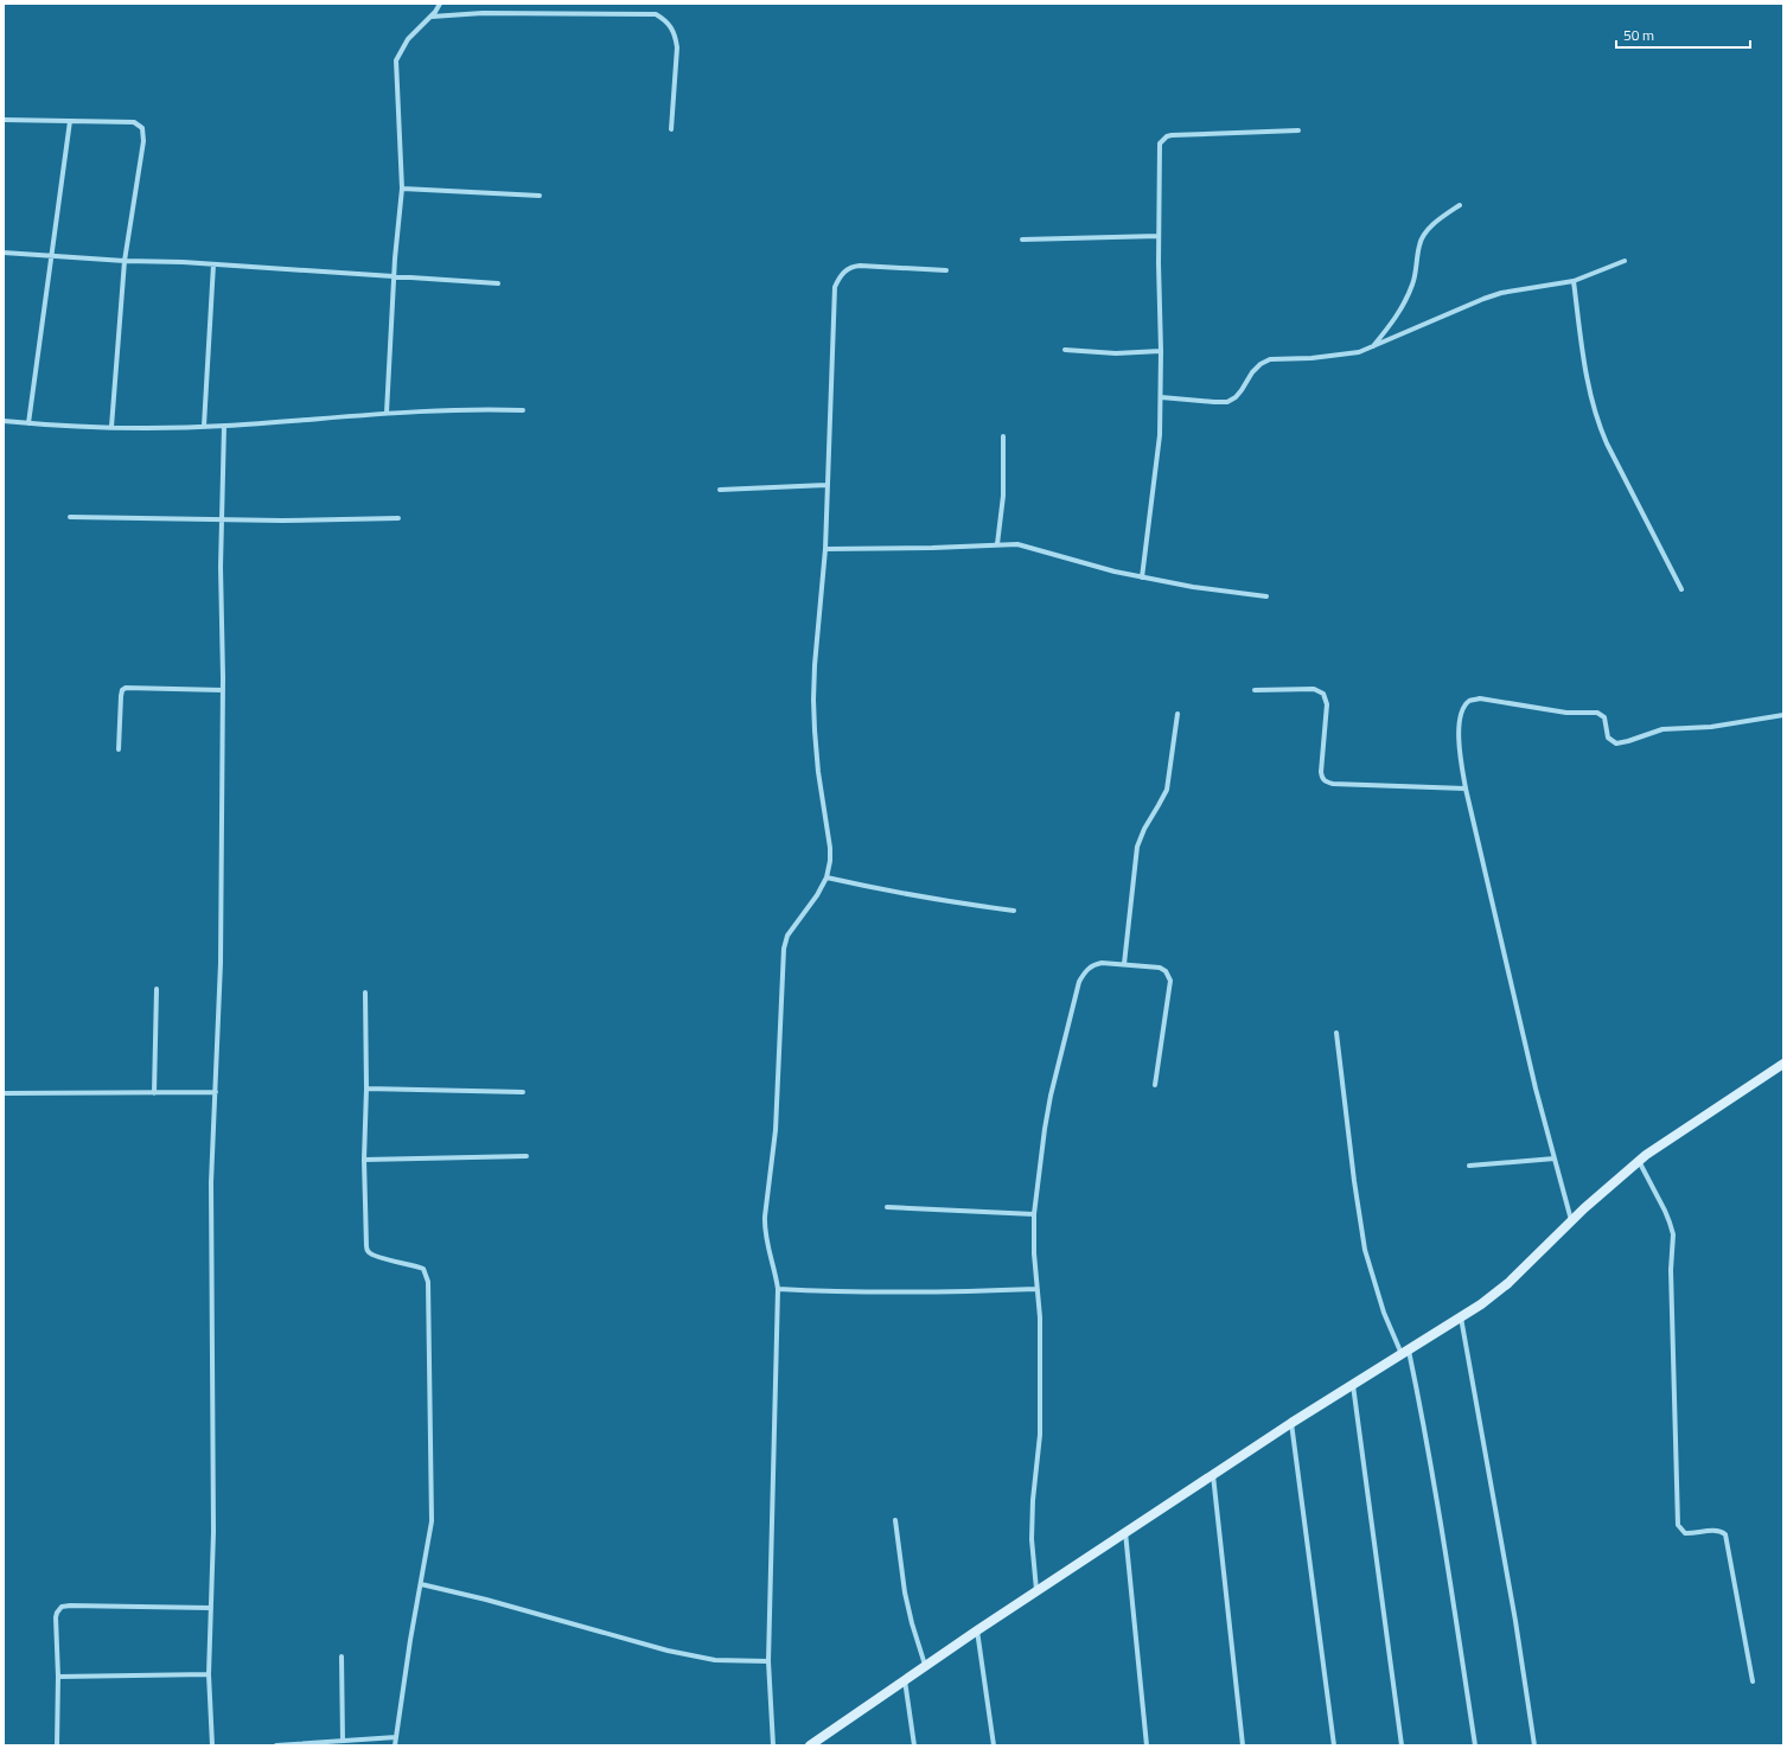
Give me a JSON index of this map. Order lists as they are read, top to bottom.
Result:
{
  "scale_bar": "50 m"
}
